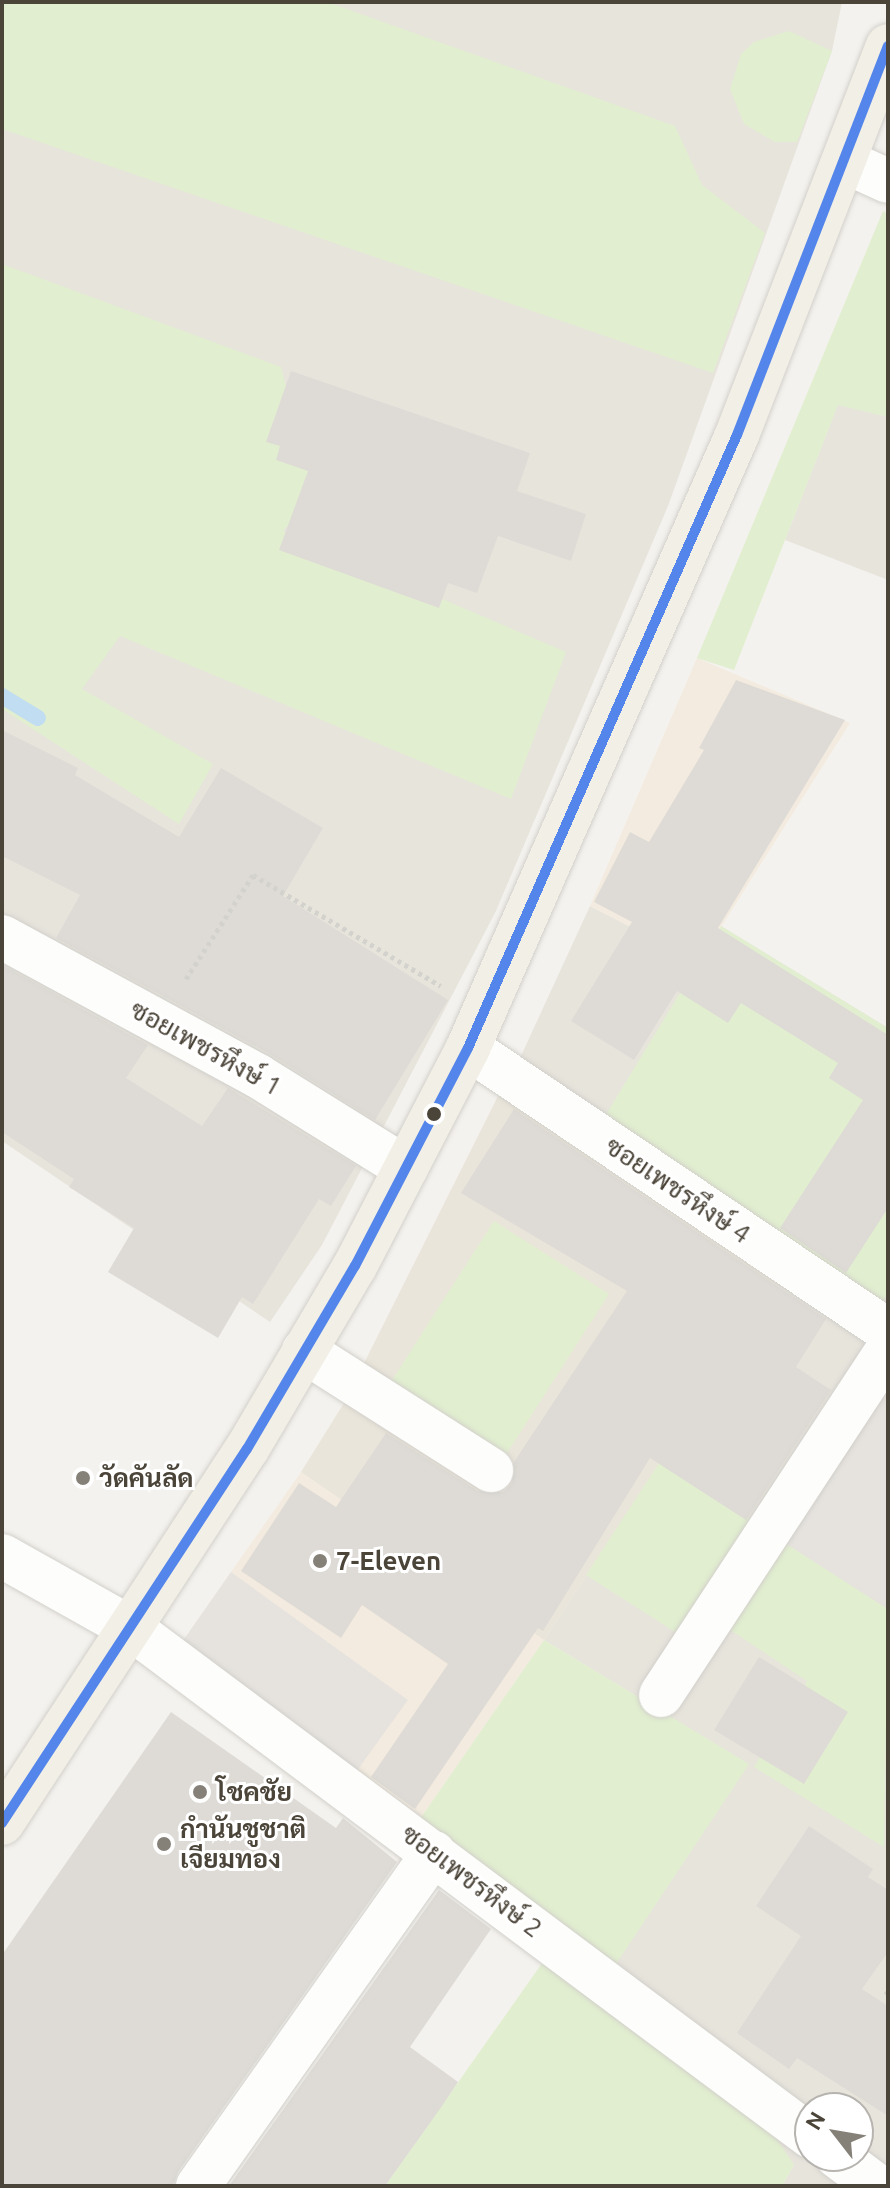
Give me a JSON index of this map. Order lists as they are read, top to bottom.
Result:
{
  "streets": {
    "street": ["ซอยเพชรหึงษ์ 1", "ซอยเพชรหึงษ์ 4", "ซอยเพชรหึงษ์ 2"]
  },
  "places": [
    "วัดคันลัด",
    "7-Eleven",
    "โชคชัย",
    "กำนันชูชาติ เจียมทอง"
  ],
  "north": "top left"
}
